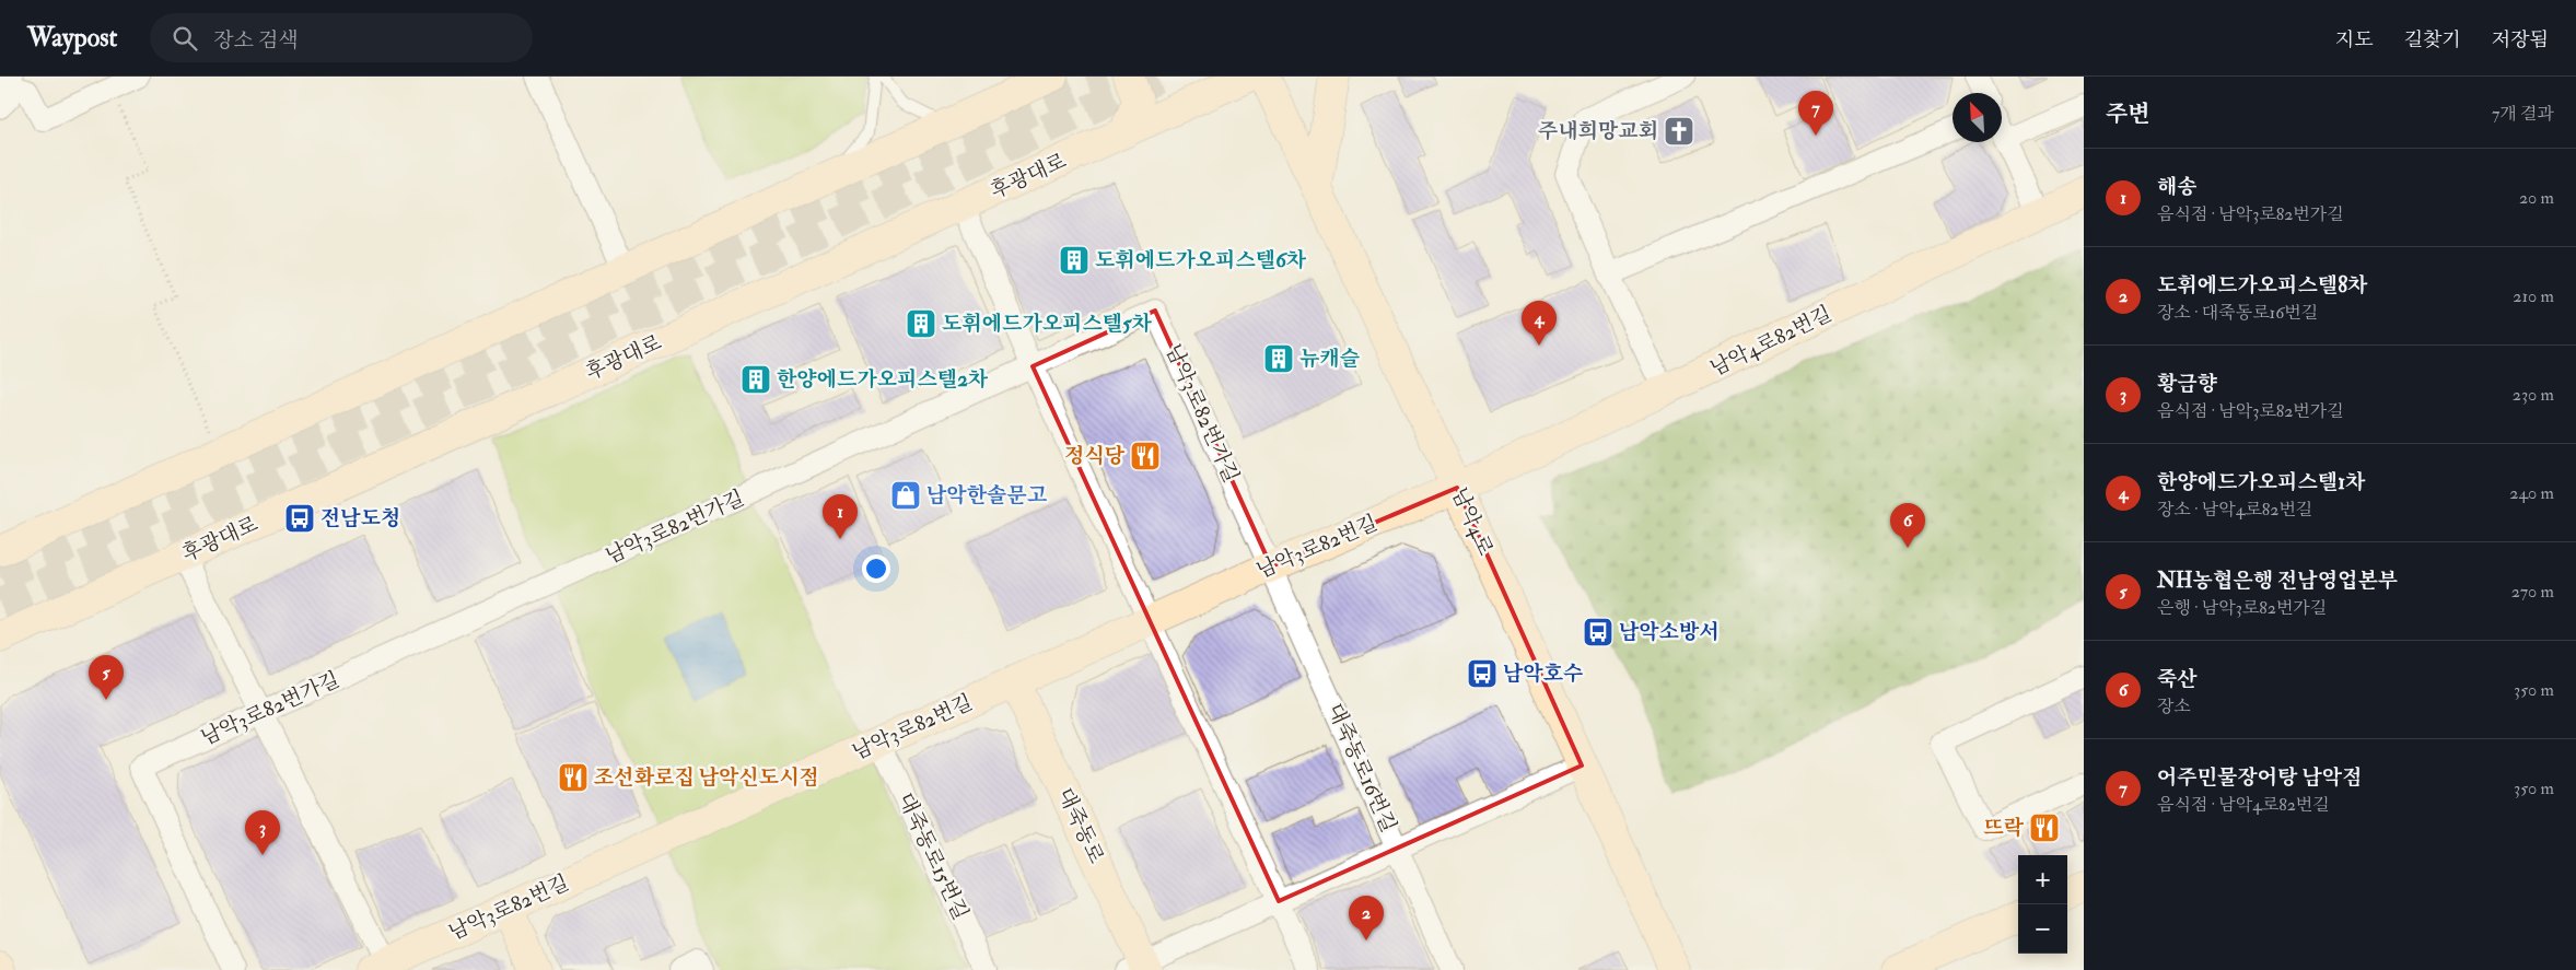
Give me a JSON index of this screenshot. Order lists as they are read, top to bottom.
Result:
{
  "streets": {
    "street": [
      "후광대로",
      "남악4로82번길",
      "남악3로82번가길",
      "남악4로",
      "남악3로82번길",
      "대죽동로16번길",
      "대죽동로",
      "대죽동로15번길"
    ]
  },
  "crossings": [
    ["남악4로82번길", "남악4로"],
    ["남악4로82번길", "남악3로82번길"],
    ["남악3로82번가길", "남악3로82번길"],
    ["남악3로82번가길", "대죽동로16번길"],
    ["남악4로", "남악3로82번길"],
    ["남악3로82번길", "대죽동로16번길"],
    ["남악3로82번길", "대죽동로"],
    ["남악3로82번길", "대죽동로15번길"]
  ],
  "places": {
    "church": ["주내희망교회"],
    "building": [
      "도휘에드가오피스텔6차",
      "도휘에드가오피스텔5차",
      "뉴캐슬",
      "한양에드가오피스텔2차"
    ],
    "restaurant": ["정식당", "조선화로집 남악신도시점", "뜨락"],
    "shop": ["남악한솔문고"],
    "bus stop": ["전남도청", "남악소방서", "남악호수"]
  },
  "north": "top left",
  "page": {
    "header": "Waypost",
    "search": "장소 검색",
    "nav": ["지도", "길찾기", "저장됨"],
    "heading": ["주변", "7개 결과"],
    "pins": [
      "7",
      "4",
      "1",
      "6",
      "5",
      "3",
      "2"
    ],
    "list": [
      {
        "mark": "1",
        "name": "해송",
        "note": "음식점 · 남악3로82번가길",
        "value": "20 m"
      },
      {
        "mark": "2",
        "name": "도휘에드가오피스텔8차",
        "note": "장소 · 대죽동로16번길",
        "value": "210 m"
      },
      {
        "mark": "3",
        "name": "황금향",
        "note": "음식점 · 남악3로82번가길",
        "value": "230 m"
      },
      {
        "mark": "4",
        "name": "한양에드가오피스텔1차",
        "note": "장소 · 남악4로82번길",
        "value": "240 m"
      },
      {
        "mark": "5",
        "name": "NH농협은행 전남영업본부",
        "note": "은행 · 남악3로82번가길",
        "value": "270 m"
      },
      {
        "mark": "6",
        "name": "죽산",
        "note": "장소",
        "value": "350 m"
      },
      {
        "mark": "7",
        "name": "어주민물장어탕 남악점",
        "note": "음식점 · 남악4로82번길",
        "value": "350 m"
      }
    ],
    "map_buttons": ["+", "−"]
  }
}
